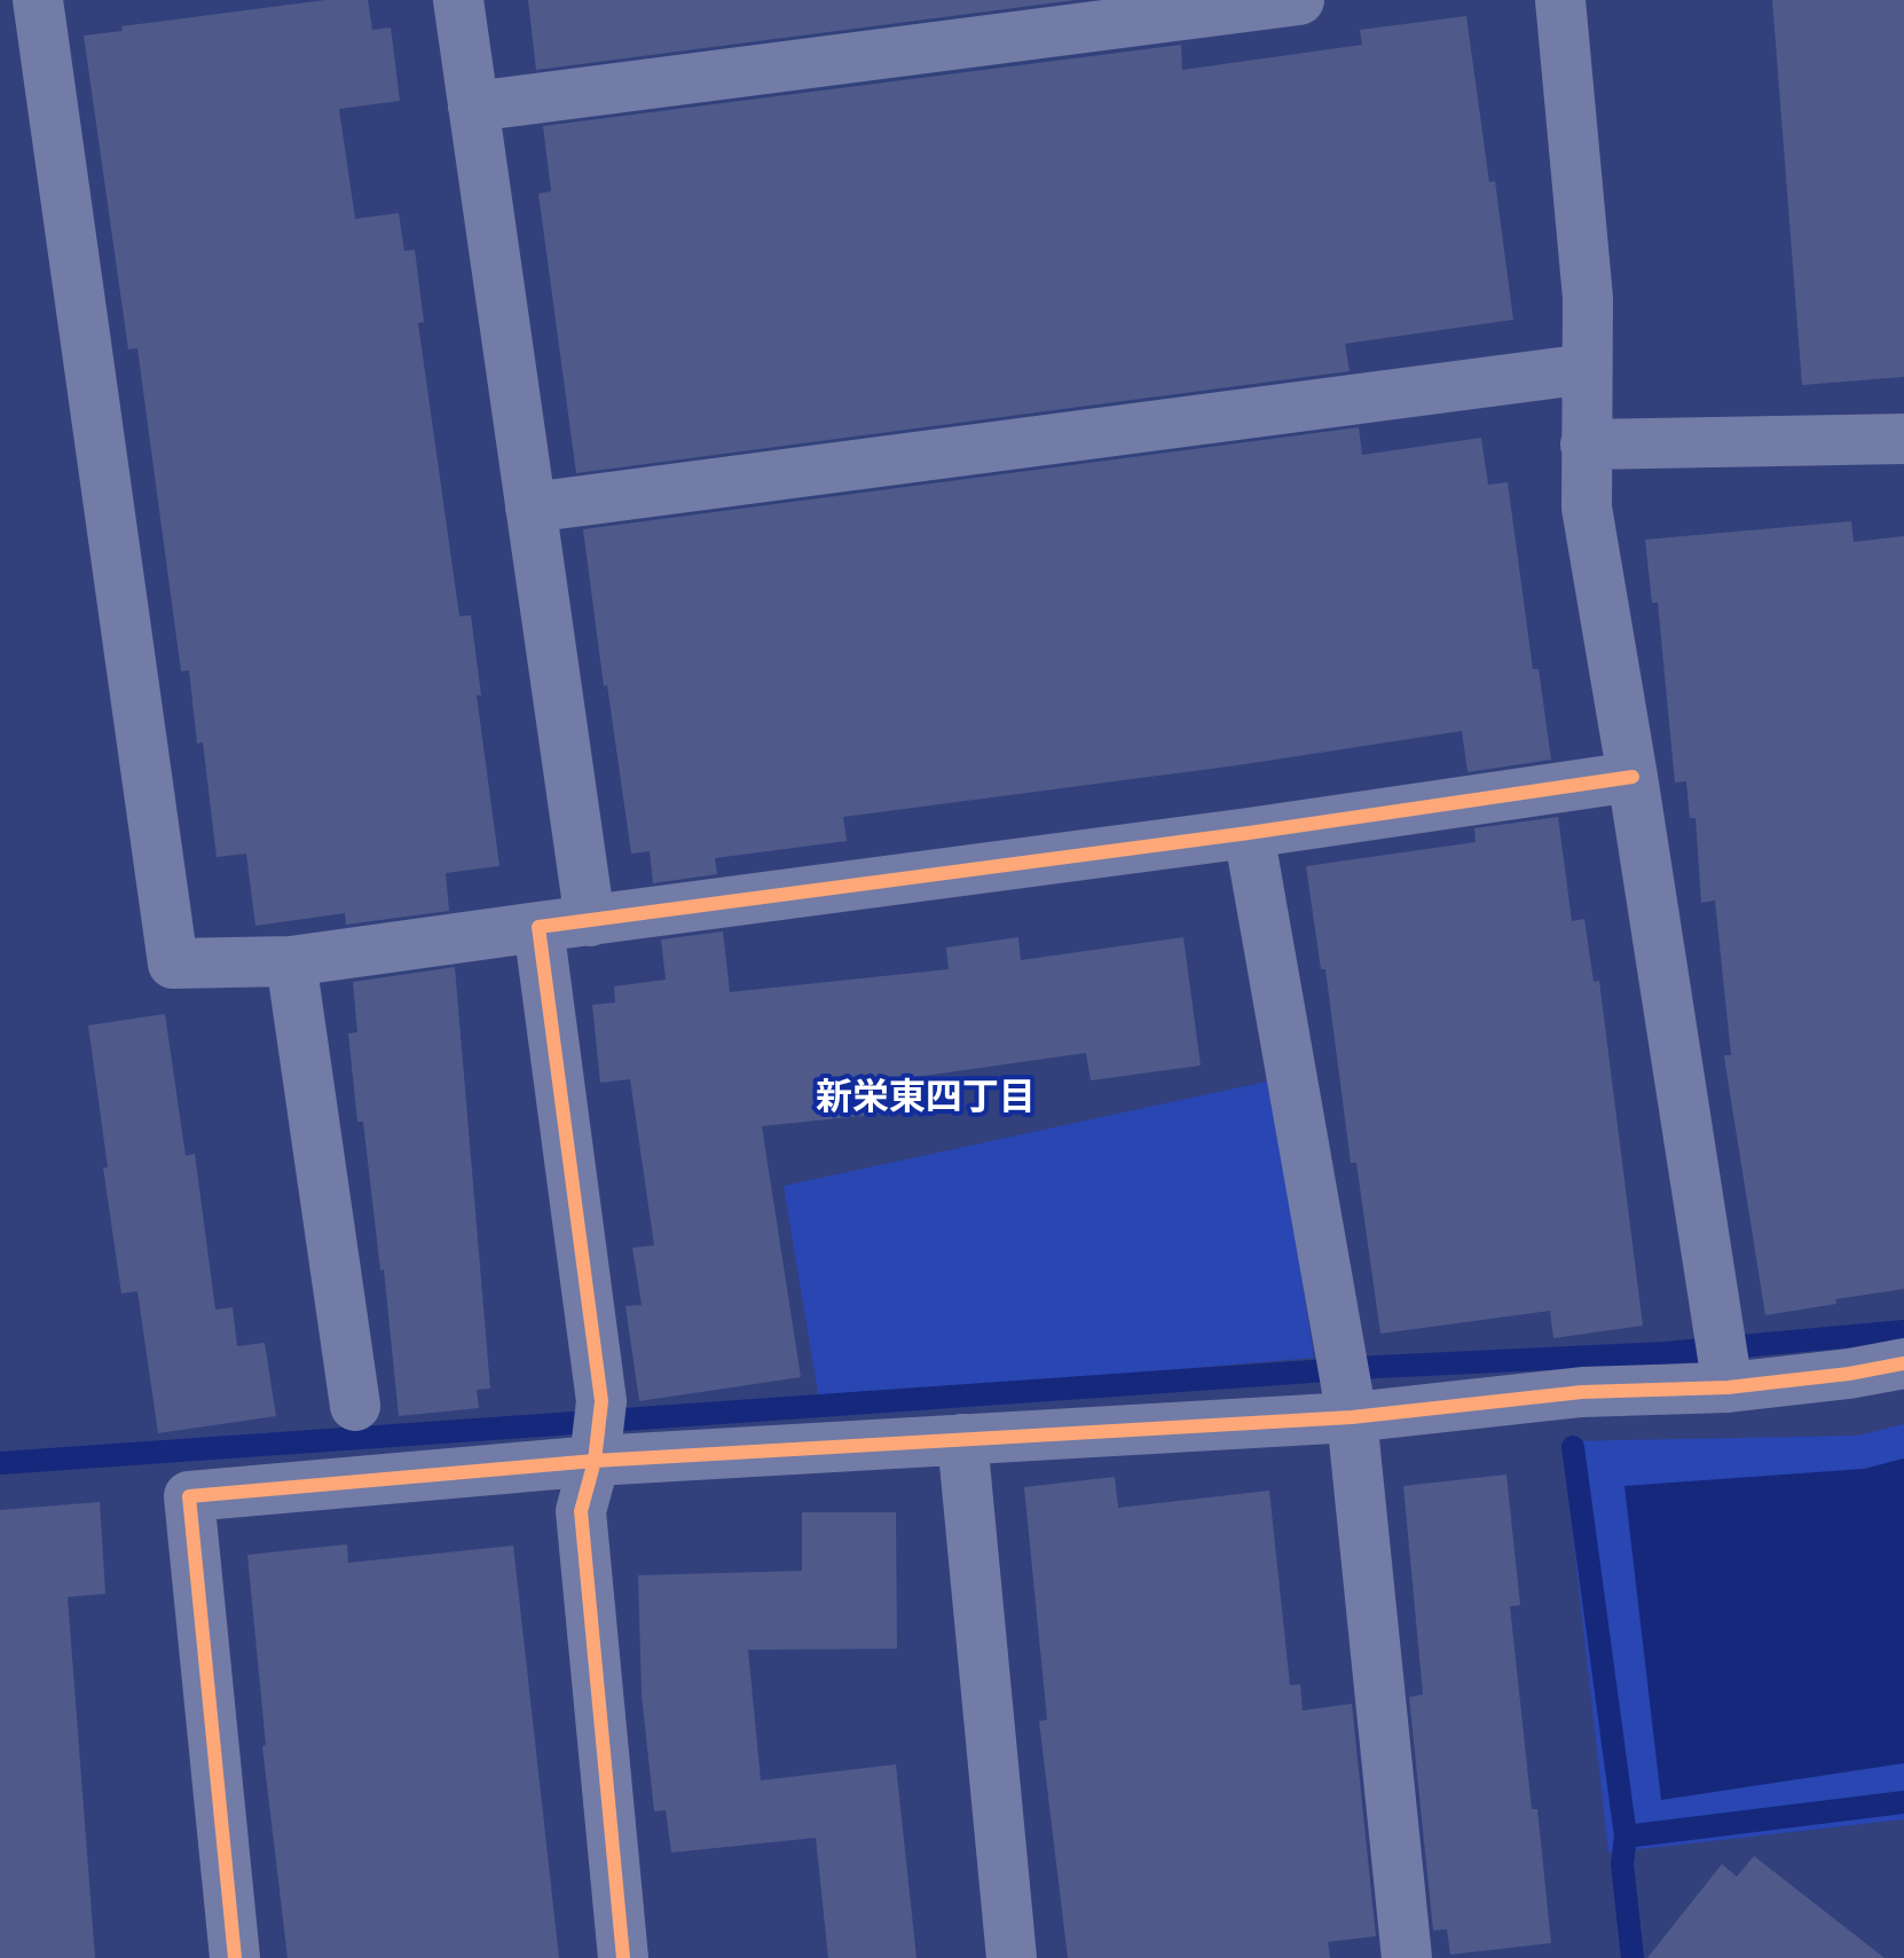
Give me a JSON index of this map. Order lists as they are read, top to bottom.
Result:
{
  "districts": ["新栄東四丁目"]
}
